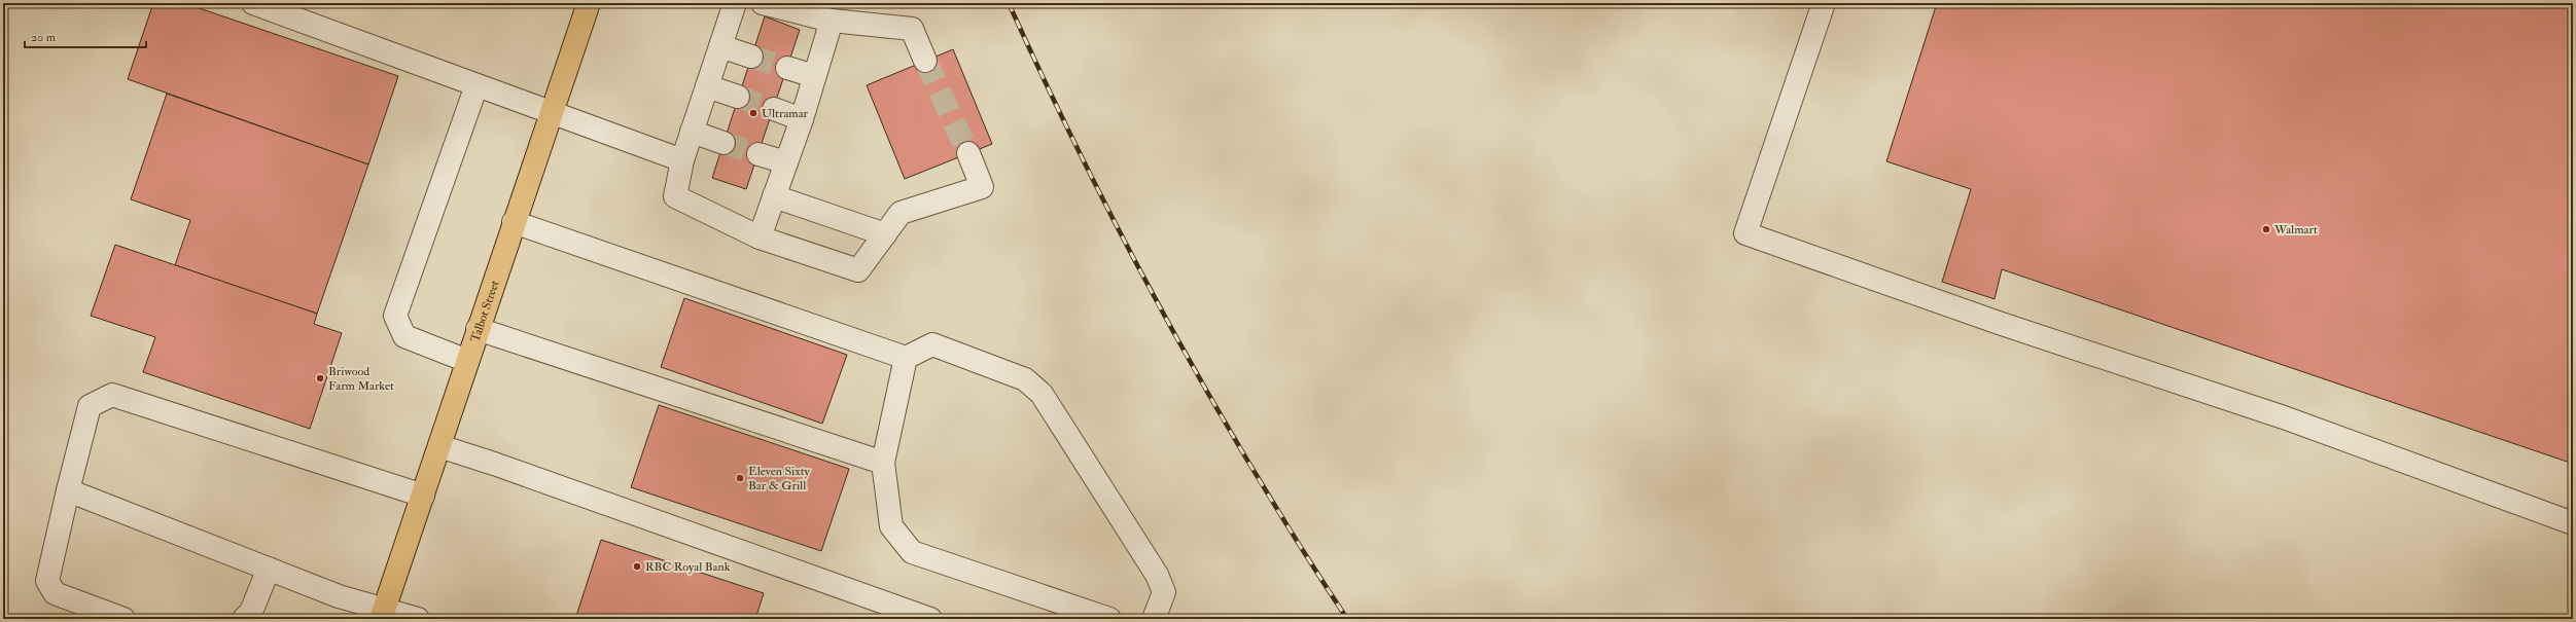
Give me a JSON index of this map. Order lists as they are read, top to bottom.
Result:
{
  "streets": {
    "main road": ["Talbot Street"]
  },
  "places": [
    "Ultramar",
    "Walmart",
    "Briwood Farm Market",
    "Eleven Sixty Bar & Grill",
    "RBC Royal Bank"
  ],
  "scale_bar": "20 m"
}
